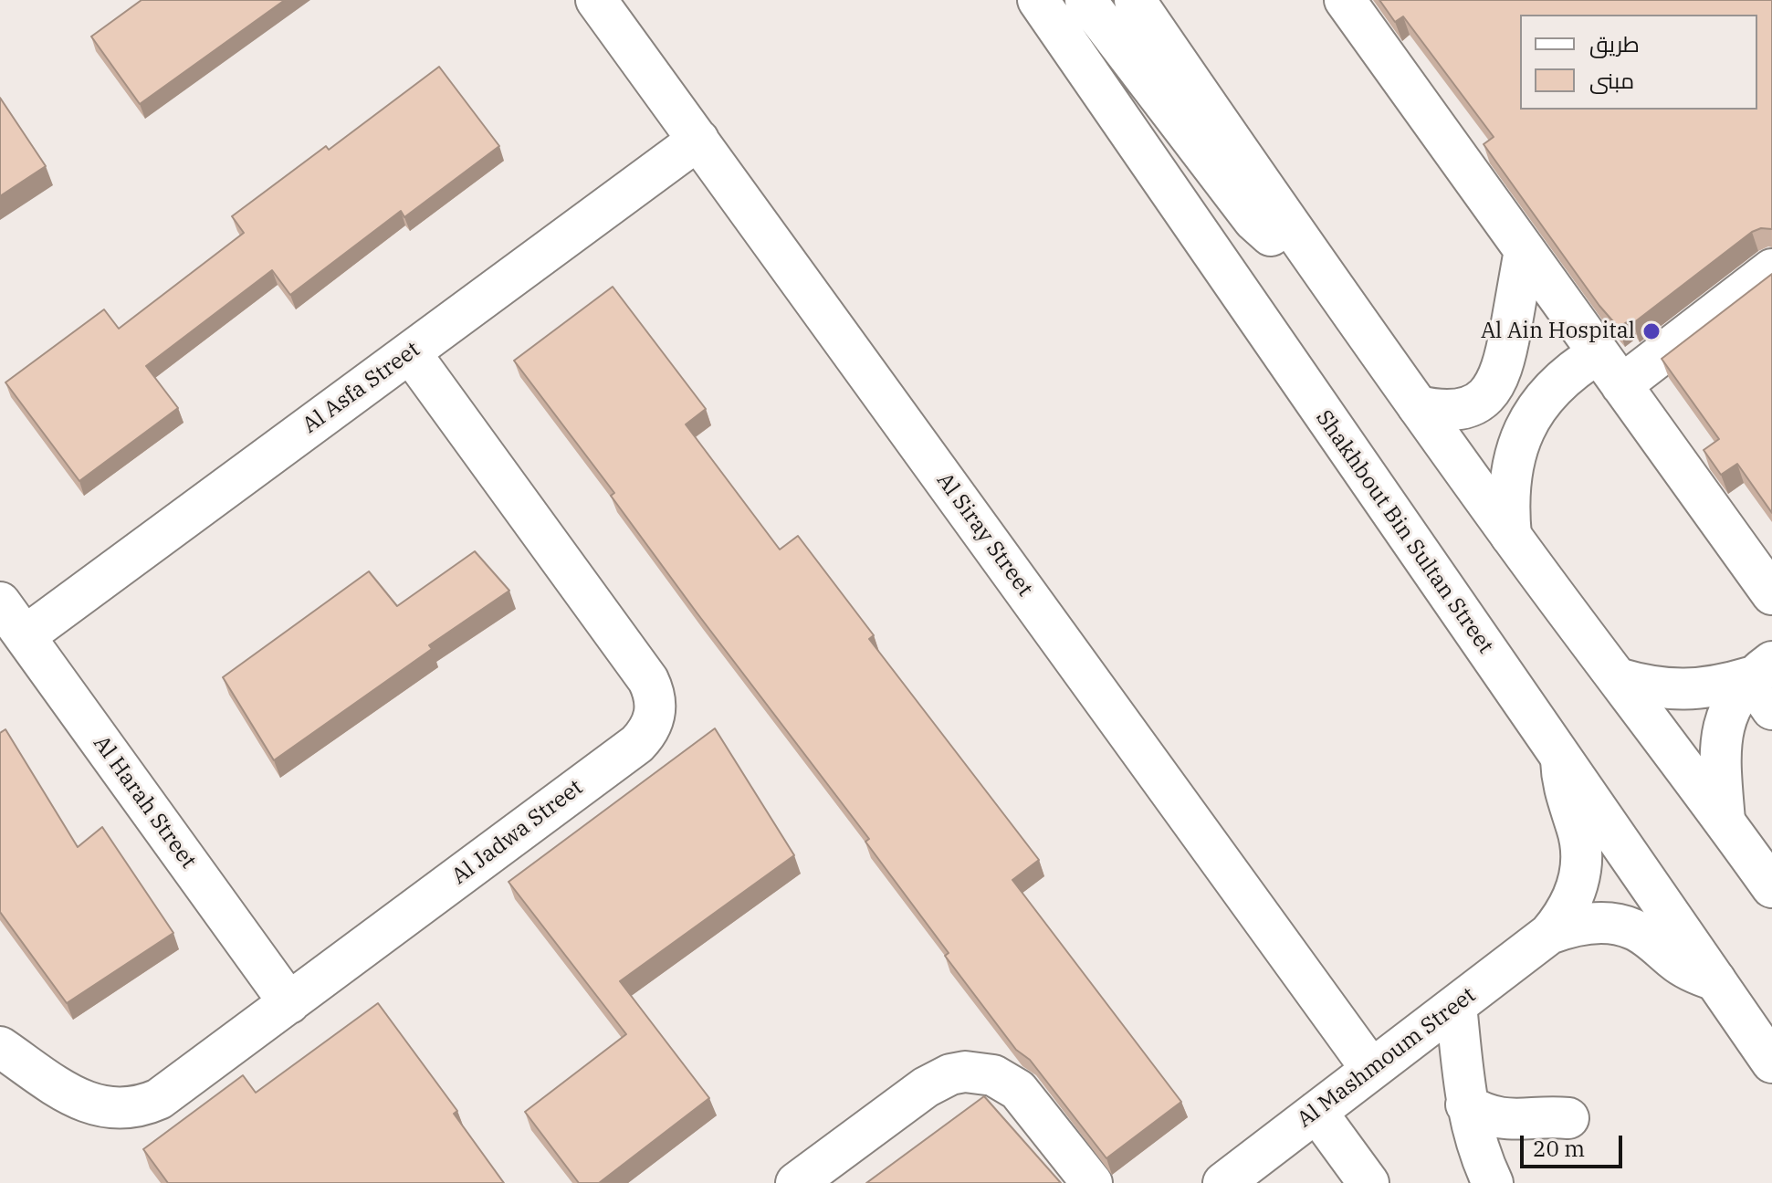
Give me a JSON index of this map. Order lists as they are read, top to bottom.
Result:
{
  "streets": {
    "street": [
      "Al Asfa Street",
      "Shakhbout Bin Sultan Street",
      "Al Siray Street",
      "Al Harah Street",
      "Al Jadwa Street",
      "Al Mashmoum Street"
    ]
  },
  "crossings": [
    ["Al Asfa Street", "Al Siray Street"],
    ["Al Asfa Street", "Al Harah Street"],
    ["Al Asfa Street", "Al Jadwa Street"],
    ["Shakhbout Bin Sultan Street", "Al Mashmoum Street"],
    ["Al Siray Street", "Al Mashmoum Street"],
    ["Al Harah Street", "Al Jadwa Street"]
  ],
  "places": ["Al Ain Hospital"],
  "legend": ["طريق", "مبنى"],
  "scale_bar": "20 m"
}
